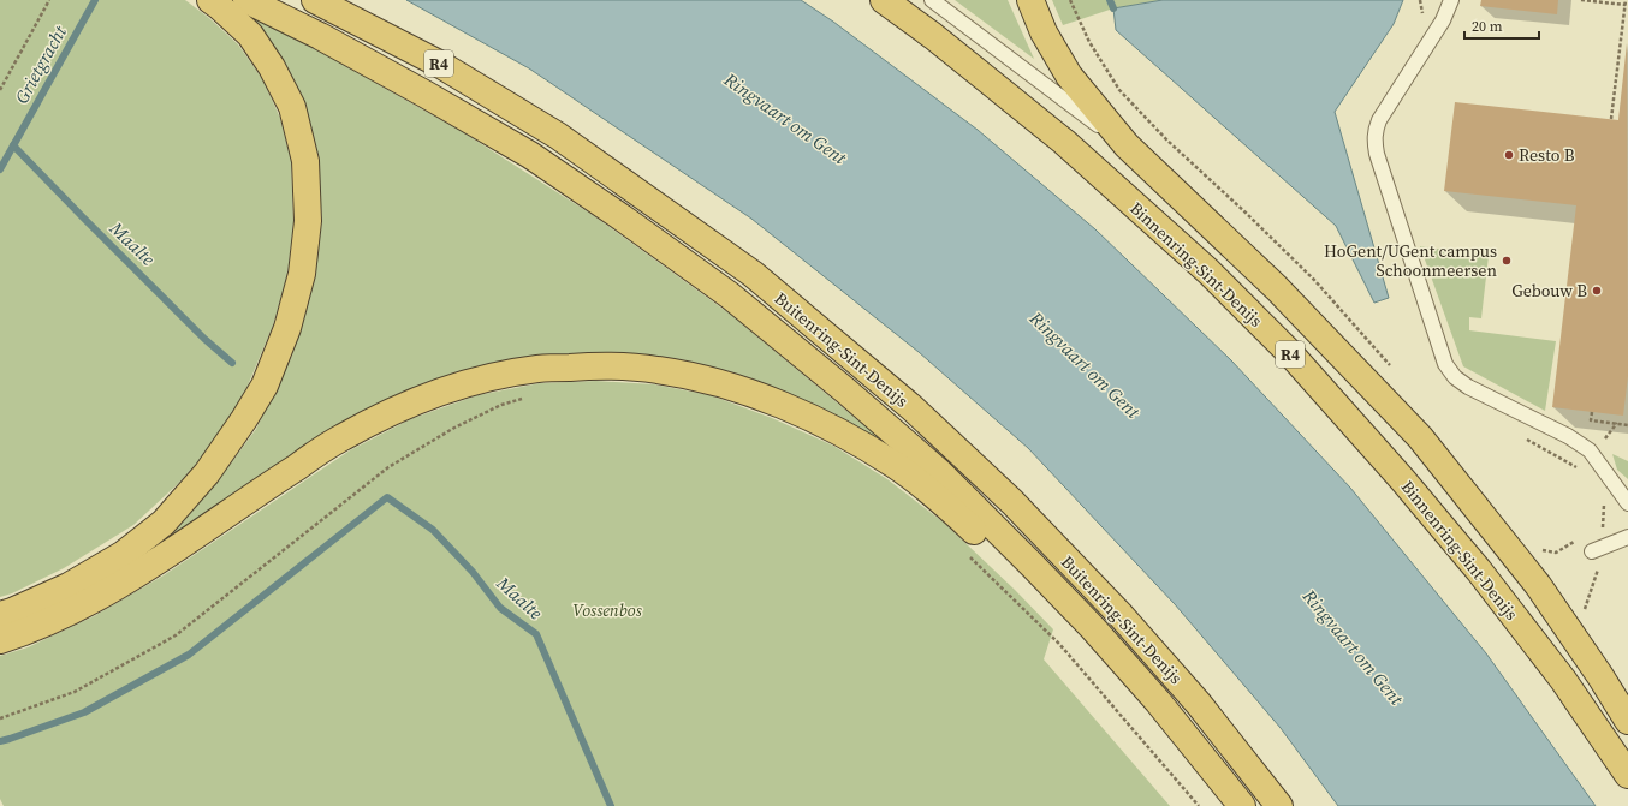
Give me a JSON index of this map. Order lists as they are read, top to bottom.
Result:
{
  "streets": {
    "highway": ["R4", "Binnenring-Sint-Denijs", "Buitenring-Sint-Denijs"]
  },
  "water": ["Grietgracht", "Ringvaart om Gent", "Maalte"],
  "parks": ["Vossenbos"],
  "places": ["Resto B", "HoGent/UGent campus Schoonmeersen", "Gebouw B"],
  "scale_bar": "20 m"
}
